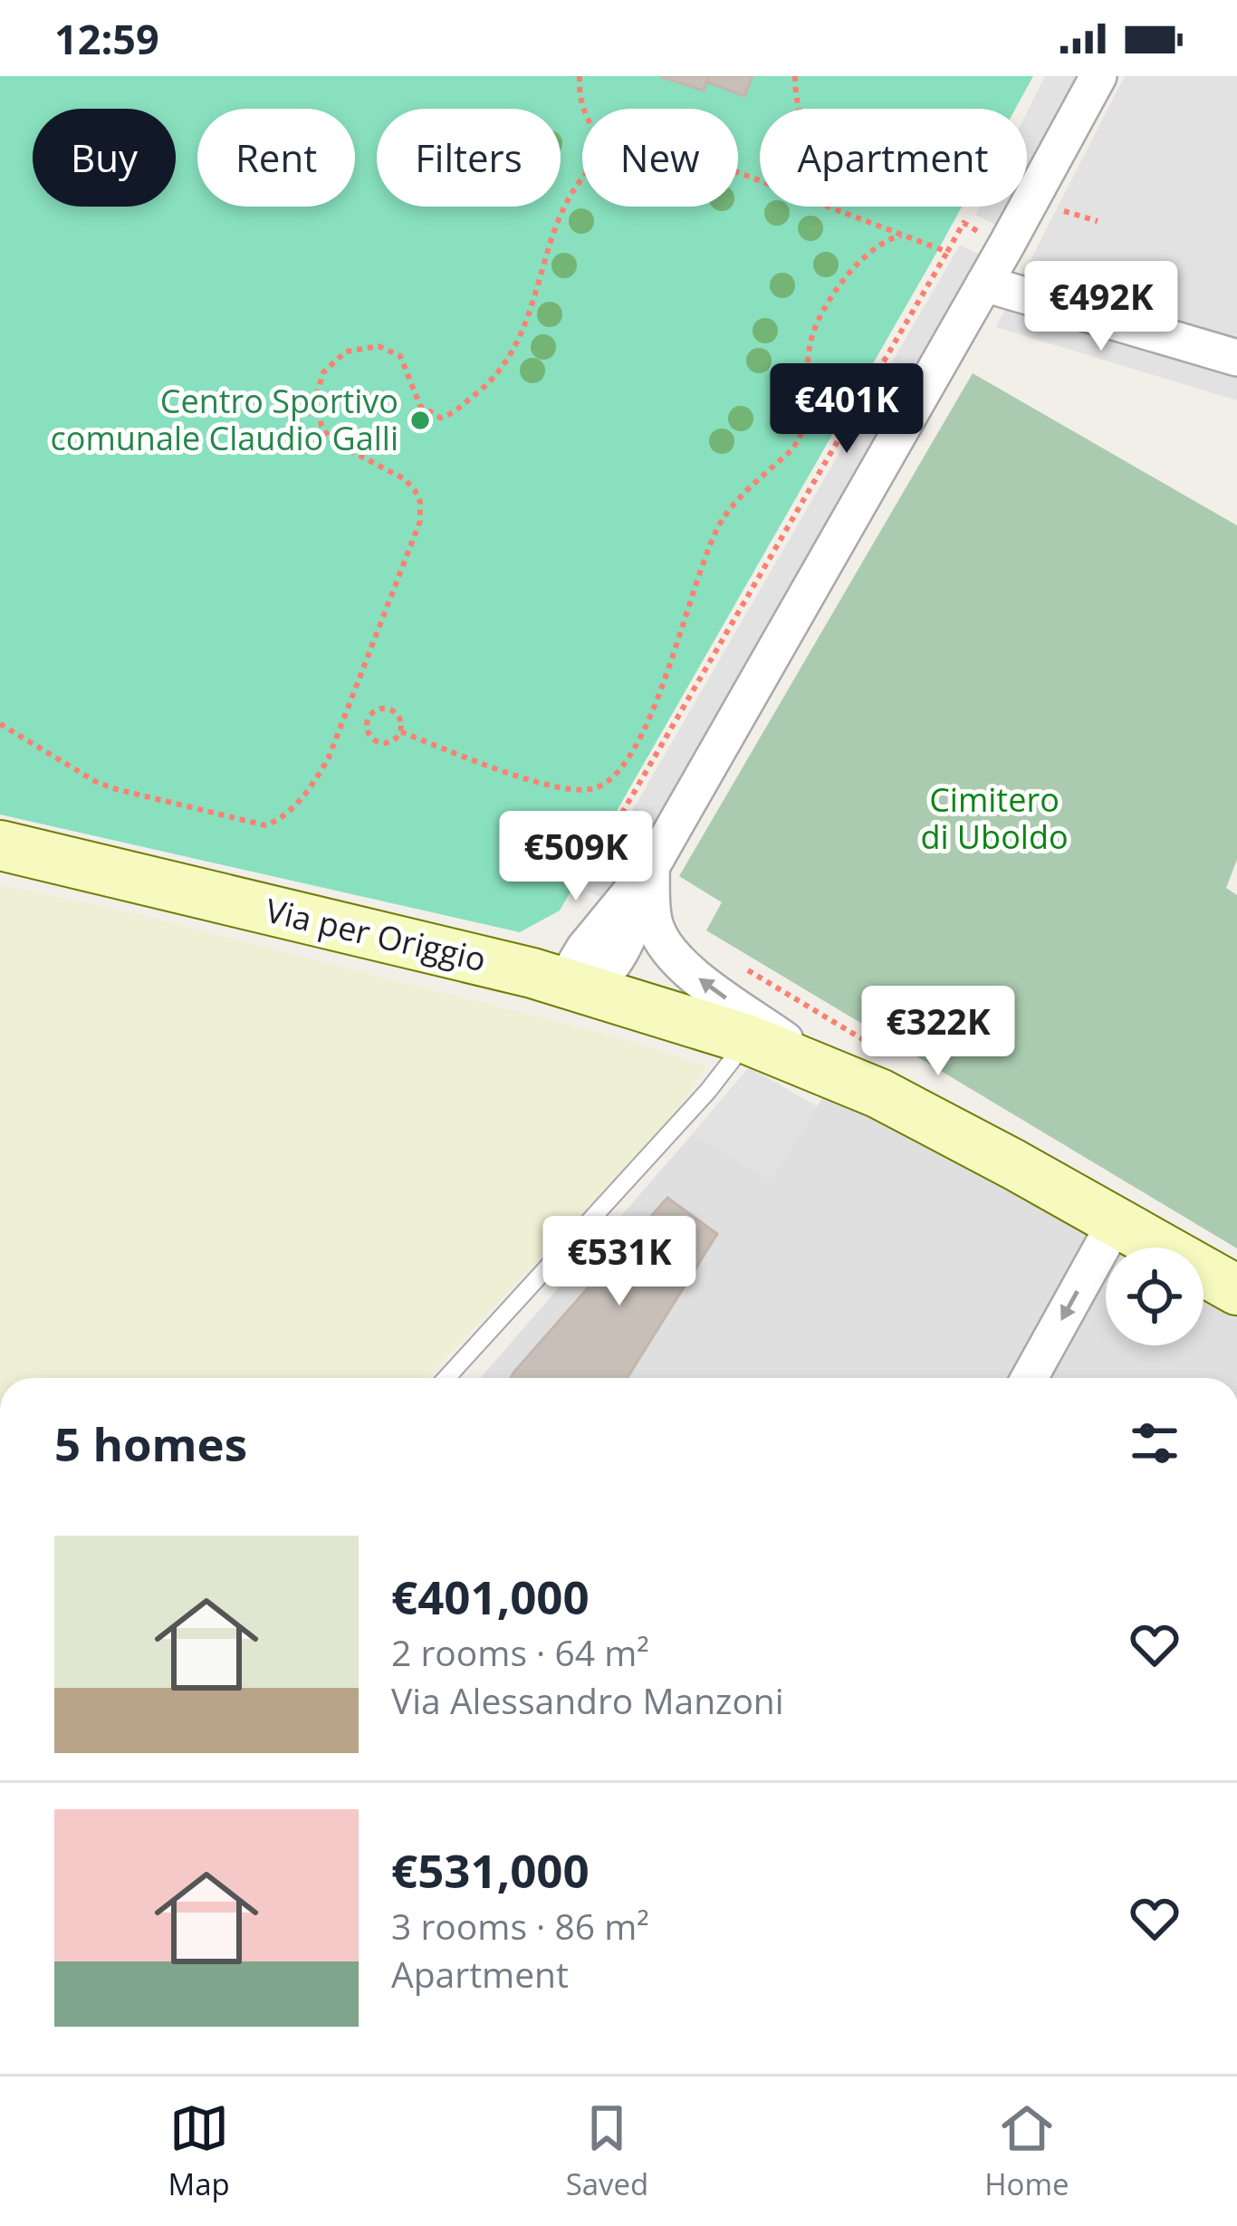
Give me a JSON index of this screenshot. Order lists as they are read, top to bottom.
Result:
{
  "streets": {
    "street": ["Via per Origgio"]
  },
  "parks": ["Cimitero di Uboldo"],
  "places": ["Centro Sportivo comunale Claudio Galli"],
  "page": {
    "status": "12:59",
    "chip": [
      "Buy",
      "Rent",
      "Filters",
      "New",
      "Apartment"
    ],
    "price": [
      "€492K",
      "€401K",
      "€509K",
      "€322K",
      "€531K"
    ],
    "heading": "5 homes",
    "list": [
      {
        "name": "€401,000",
        "note": "2 rooms · 64 m² · Via Alessandro Manzoni"
      },
      {
        "name": "€531,000",
        "note": "3 rooms · 86 m² · Apartment"
      }
    ],
    "tabs": ["Map", "Saved", "Home"]
  }
}
